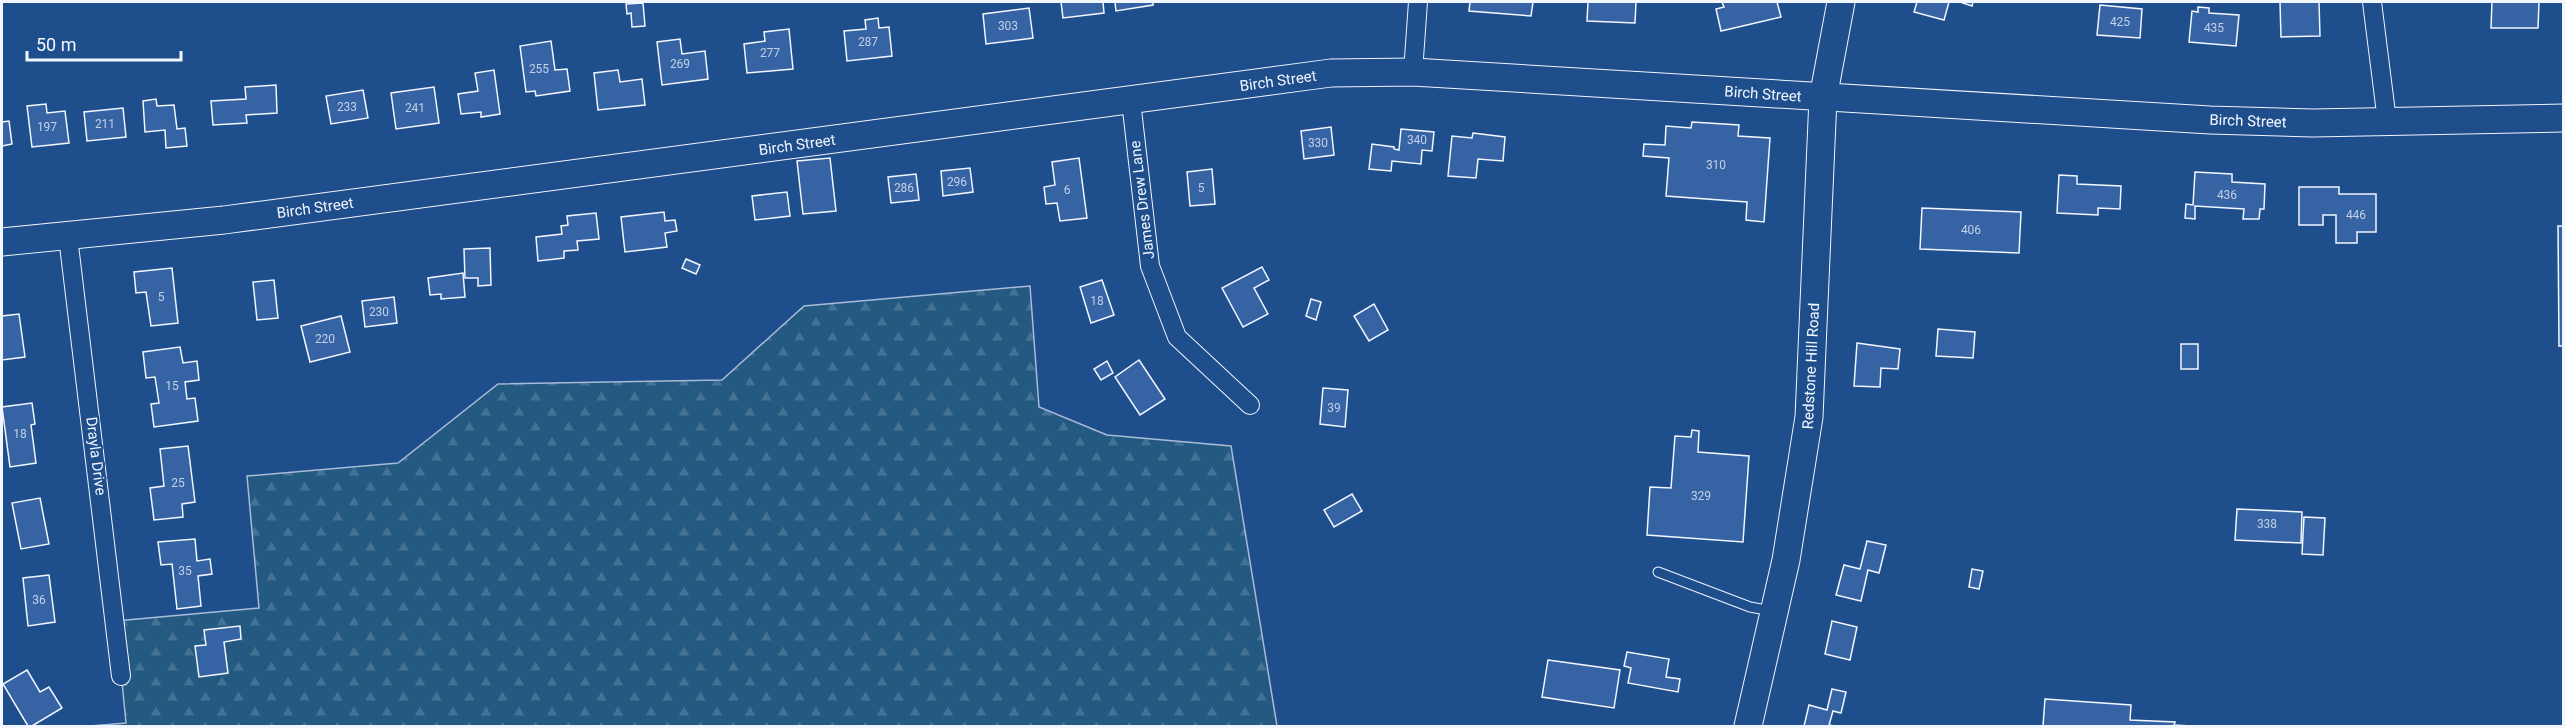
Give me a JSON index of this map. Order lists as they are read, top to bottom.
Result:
{
  "streets": {
    "main road": ["Birch Street", "Redstone Hill Road"],
    "street": ["James Drew Lane", "Drayla Drive"]
  },
  "crossings": [
    ["Birch Street", "James Drew Lane"],
    ["Birch Street", "Redstone Hill Road"],
    ["Birch Street", "Drayla Drive"]
  ],
  "house_numbers": [
    "425",
    "303",
    "435",
    "287",
    "277",
    "269",
    "255",
    "233",
    "241",
    "211",
    "197",
    "340",
    "330",
    "310",
    "296",
    "286",
    "5",
    "6",
    "436",
    "446",
    "406",
    "5",
    "18",
    "230",
    "220",
    "15",
    "39",
    "18",
    "25",
    "329",
    "338",
    "35",
    "36"
  ],
  "scale_bar": "50 m"
}
